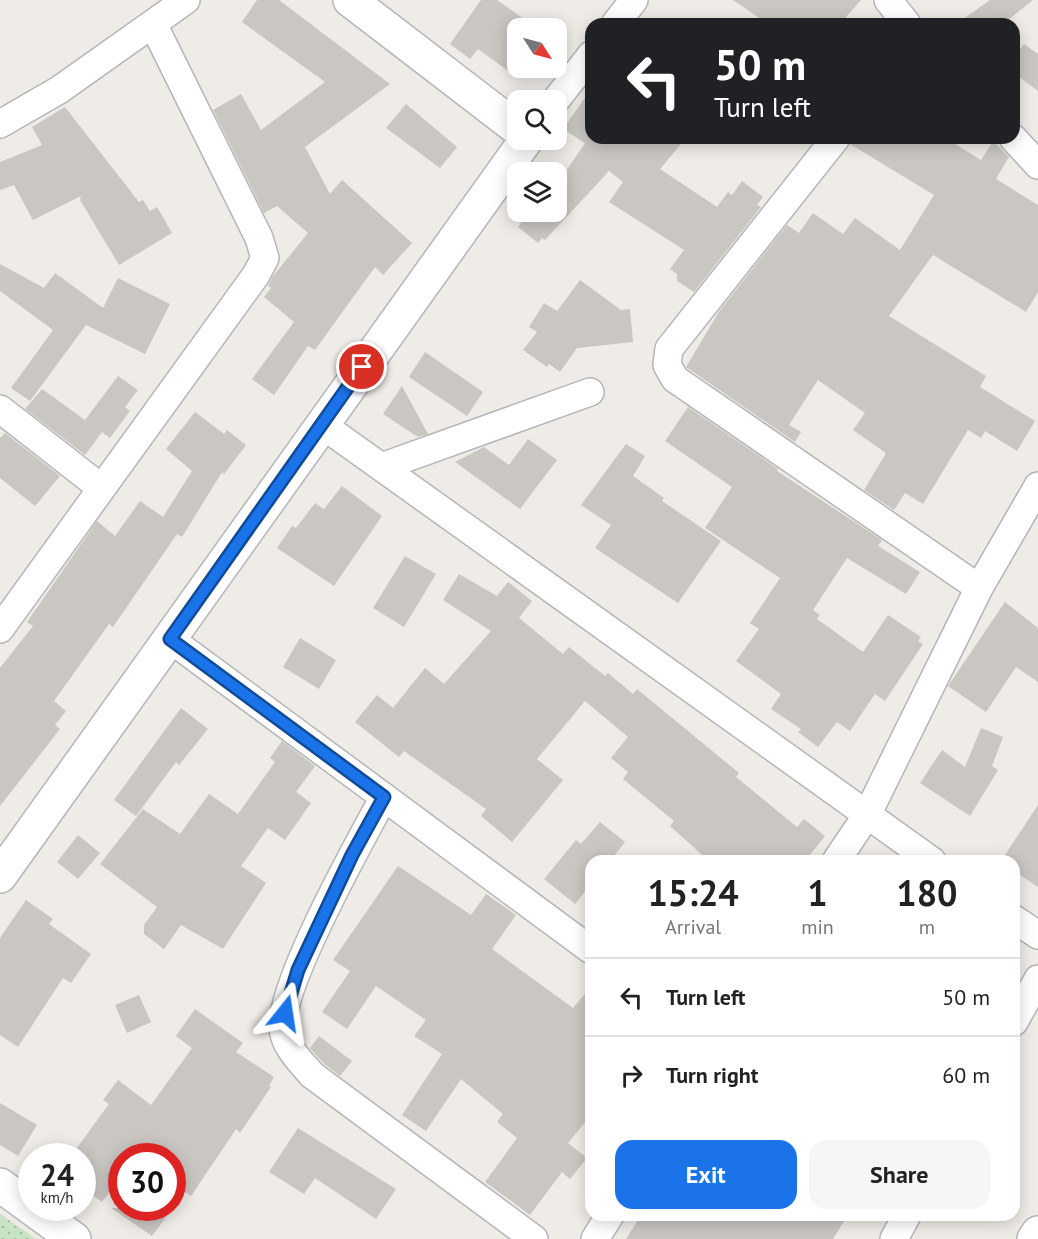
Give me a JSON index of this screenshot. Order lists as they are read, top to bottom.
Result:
{
  "north": "bottom right",
  "page": {
    "turn": ["50 m", "Turn left"],
    "eta": [
      "15:24",
      "Arrival",
      "1",
      "min",
      "180",
      "m"
    ],
    "list": [
      {
        "name": "Turn left",
        "value": "50 m"
      },
      {
        "name": "Turn right",
        "value": "60 m"
      }
    ],
    "buttons": ["Exit", "Share"],
    "speed": "24 km/h",
    "limit": "30"
  }
}
